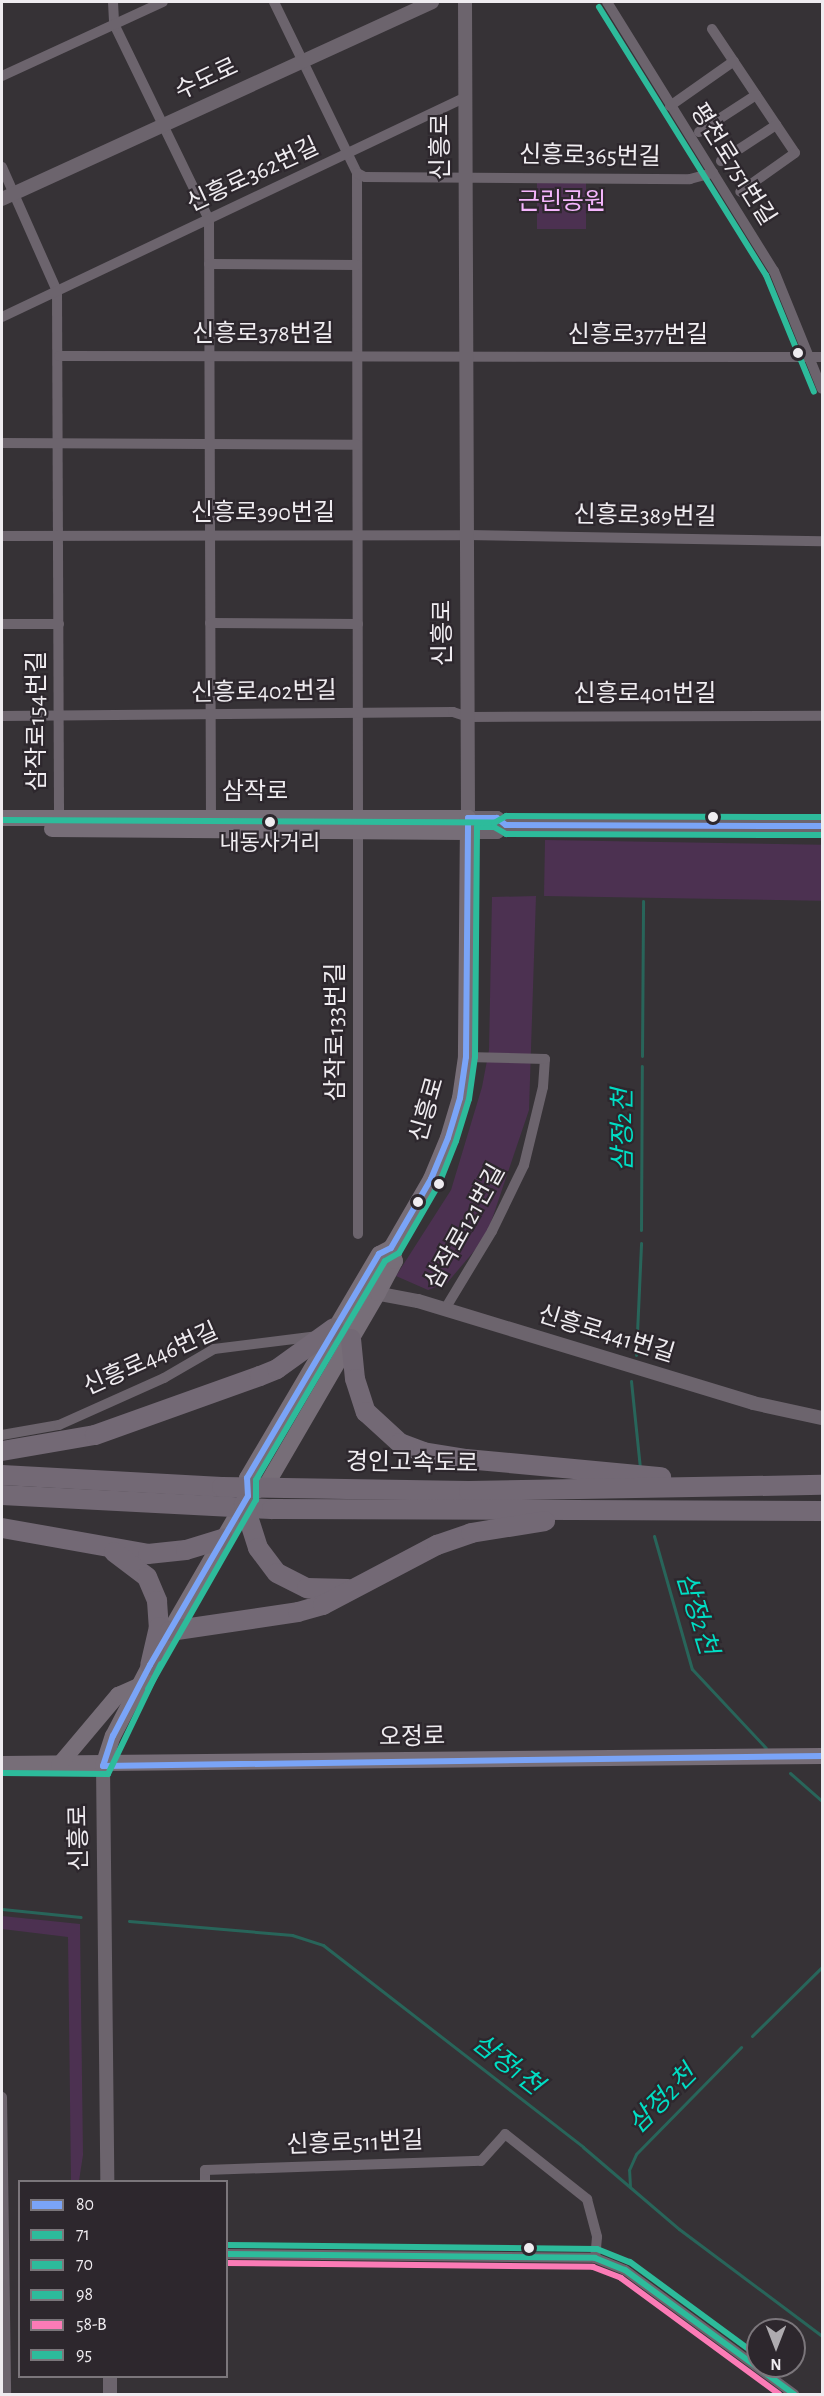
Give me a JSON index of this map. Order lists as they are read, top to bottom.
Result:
{
  "streets": {
    "highway": ["경인고속도로"],
    "main road": ["신흥로", "삼작로", "오정로"],
    "street": [
      "수도로",
      "신흥로365번길",
      "평천로751번길",
      "신흥로362번길",
      "신흥로378번길",
      "신흥로377번길",
      "신흥로390번길",
      "신흥로389번길",
      "신흥로402번길",
      "신흥로401번길",
      "삼작로154번길",
      "삼작로133번길",
      "삼작로121번길",
      "신흥로441번길",
      "신흥로446번길",
      "신흥로511번길"
    ]
  },
  "crossings": [
    ["신흥로", "신흥로365번길"],
    ["신흥로", "신흥로362번길"],
    ["신흥로", "신흥로378번길"],
    ["신흥로", "신흥로377번길"],
    ["신흥로", "신흥로390번길"],
    ["신흥로", "신흥로389번길"],
    ["신흥로", "신흥로402번길"],
    ["신흥로", "신흥로401번길"],
    ["신흥로", "삼작로"],
    ["신흥로", "삼작로121번길"],
    ["신흥로", "신흥로441번길"],
    ["신흥로", "신흥로446번길"],
    ["신흥로", "오정로"],
    ["신흥로365번길", "평천로751번길"],
    ["신흥로365번길", "삼작로133번길"],
    ["평천로751번길", "신흥로377번길"],
    ["신흥로362번길", "삼작로154번길"],
    ["신흥로378번길", "신흥로377번길"],
    ["신흥로378번길", "삼작로154번길"],
    ["신흥로378번길", "삼작로133번길"],
    ["신흥로390번길", "신흥로389번길"],
    ["신흥로390번길", "삼작로154번길"],
    ["신흥로390번길", "삼작로133번길"],
    ["신흥로402번길", "신흥로401번길"],
    ["신흥로402번길", "삼작로154번길"],
    ["신흥로402번길", "삼작로133번길"],
    ["삼작로154번길", "삼작로"],
    ["삼작로", "삼작로133번길"],
    ["삼작로121번길", "신흥로441번길"]
  ],
  "water": ["삼정2천", "삼정1천"],
  "parks": ["근린공원"],
  "places": ["내동사거리"],
  "lines": [
    "transit line 71",
    "transit line 70",
    "transit line 80",
    "transit line 95",
    "transit line 98",
    "transit line 58-B"
  ],
  "legend": [
    "80",
    "71",
    "70",
    "98",
    "58-B",
    "95"
  ],
  "north": "bottom"
}
